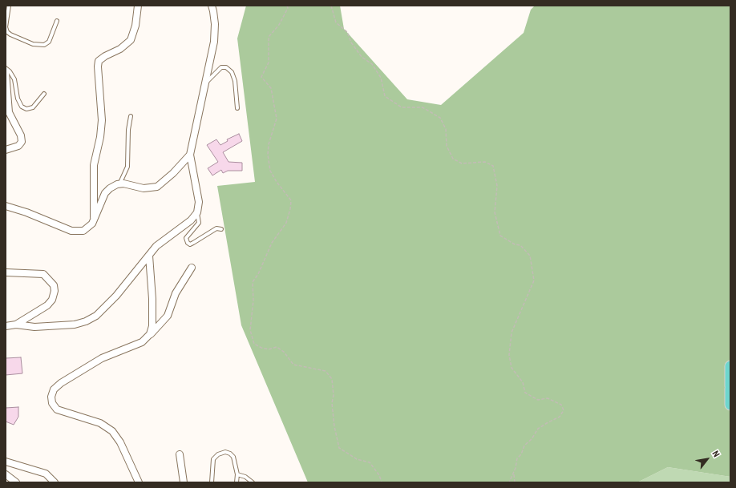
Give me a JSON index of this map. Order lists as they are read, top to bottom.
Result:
{
  "north": "top right"
}
